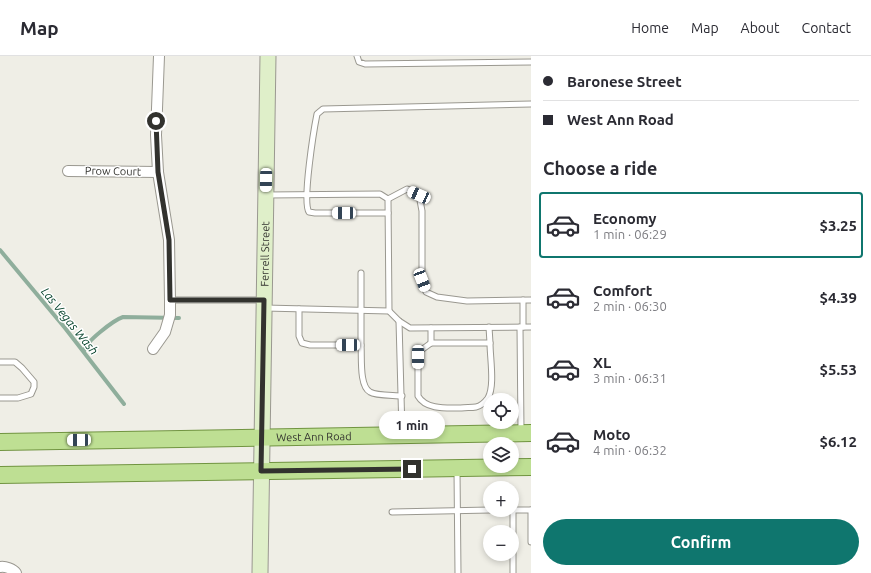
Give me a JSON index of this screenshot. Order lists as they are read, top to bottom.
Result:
{
  "streets": {
    "main road": ["West Ann Road"],
    "street": ["Prow Court", "Ferrell Street"]
  },
  "crossings": [
    ["Ferrell Street", "West Ann Road"]
  ],
  "water": ["Las Vegas Wash"],
  "page": {
    "header": "Map",
    "nav": [
      "Home",
      "Map",
      "About",
      "Contact"
    ],
    "banner": ["Baronese Street", "West Ann Road"],
    "heading": "Choose a ride",
    "list": [
      {
        "name": "Economy",
        "note": "1 min · 06:29",
        "value": "$3.25"
      },
      {
        "name": "Comfort",
        "note": "2 min · 06:30",
        "value": "$4.39"
      },
      {
        "name": "XL",
        "note": "3 min · 06:31",
        "value": "$5.53"
      },
      {
        "name": "Moto",
        "note": "4 min · 06:32",
        "value": "$6.12"
      }
    ],
    "map_buttons": ["+", "−"],
    "bubble": "1 min",
    "buttons": "Confirm"
  }
}
